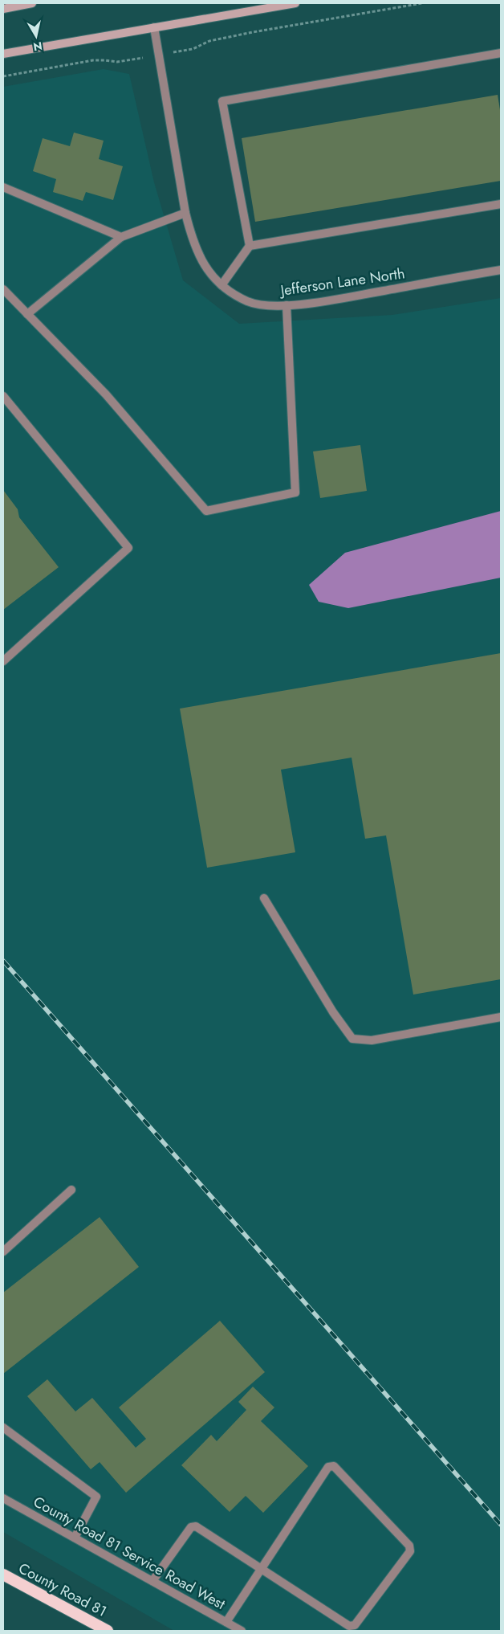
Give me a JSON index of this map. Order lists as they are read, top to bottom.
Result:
{
  "streets": {
    "highway": ["County Road 81"],
    "street": ["Jefferson Lane North", "County Road 81 Service Road West"]
  },
  "north": "bottom"
}
